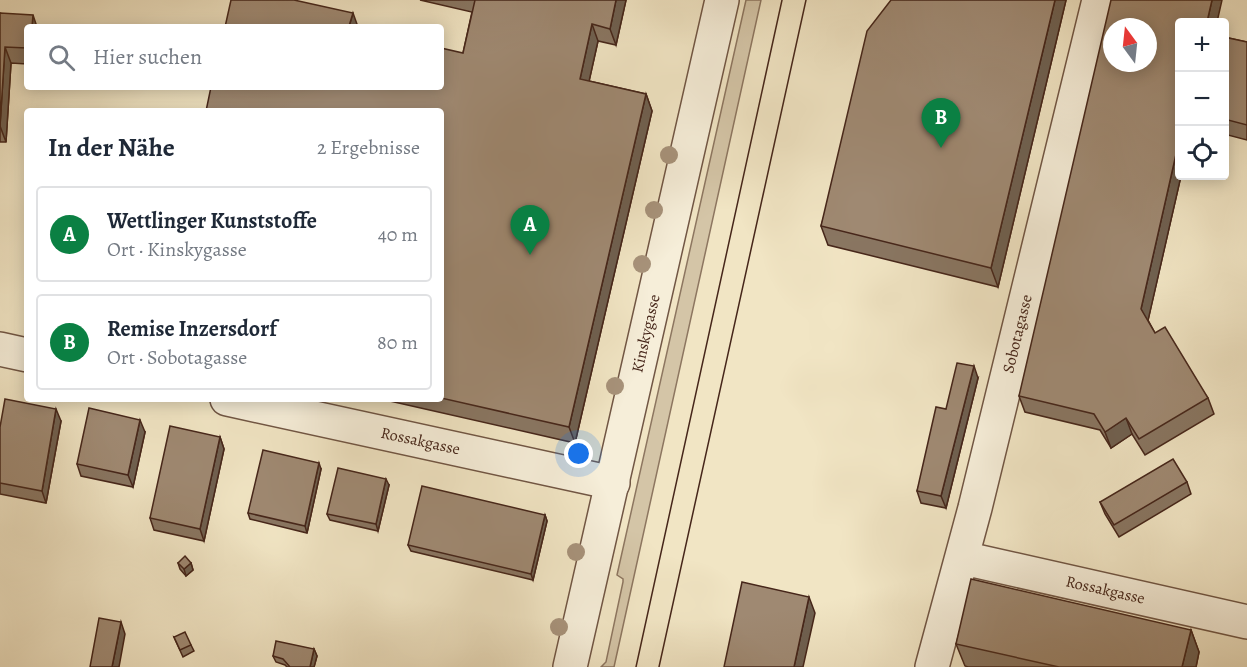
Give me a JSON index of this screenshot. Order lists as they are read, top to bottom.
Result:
{
  "streets": {
    "street": ["Kinskygasse", "Sobotagasse", "Rossakgasse"]
  },
  "crossings": [
    ["Kinskygasse", "Rossakgasse"],
    ["Sobotagasse", "Rossakgasse"]
  ],
  "north": "top",
  "page": {
    "map_buttons": ["+", "−"],
    "search": "Hier suchen",
    "pins": ["B", "A"],
    "heading": ["In der Nähe", "2 Ergebnisse"],
    "list": [
      {
        "mark": "A",
        "name": "Wettlinger Kunststoffe",
        "note": "Ort · Kinskygasse",
        "value": "40 m"
      },
      {
        "mark": "B",
        "name": "Remise Inzersdorf",
        "note": "Ort · Sobotagasse",
        "value": "80 m"
      }
    ]
  }
}
